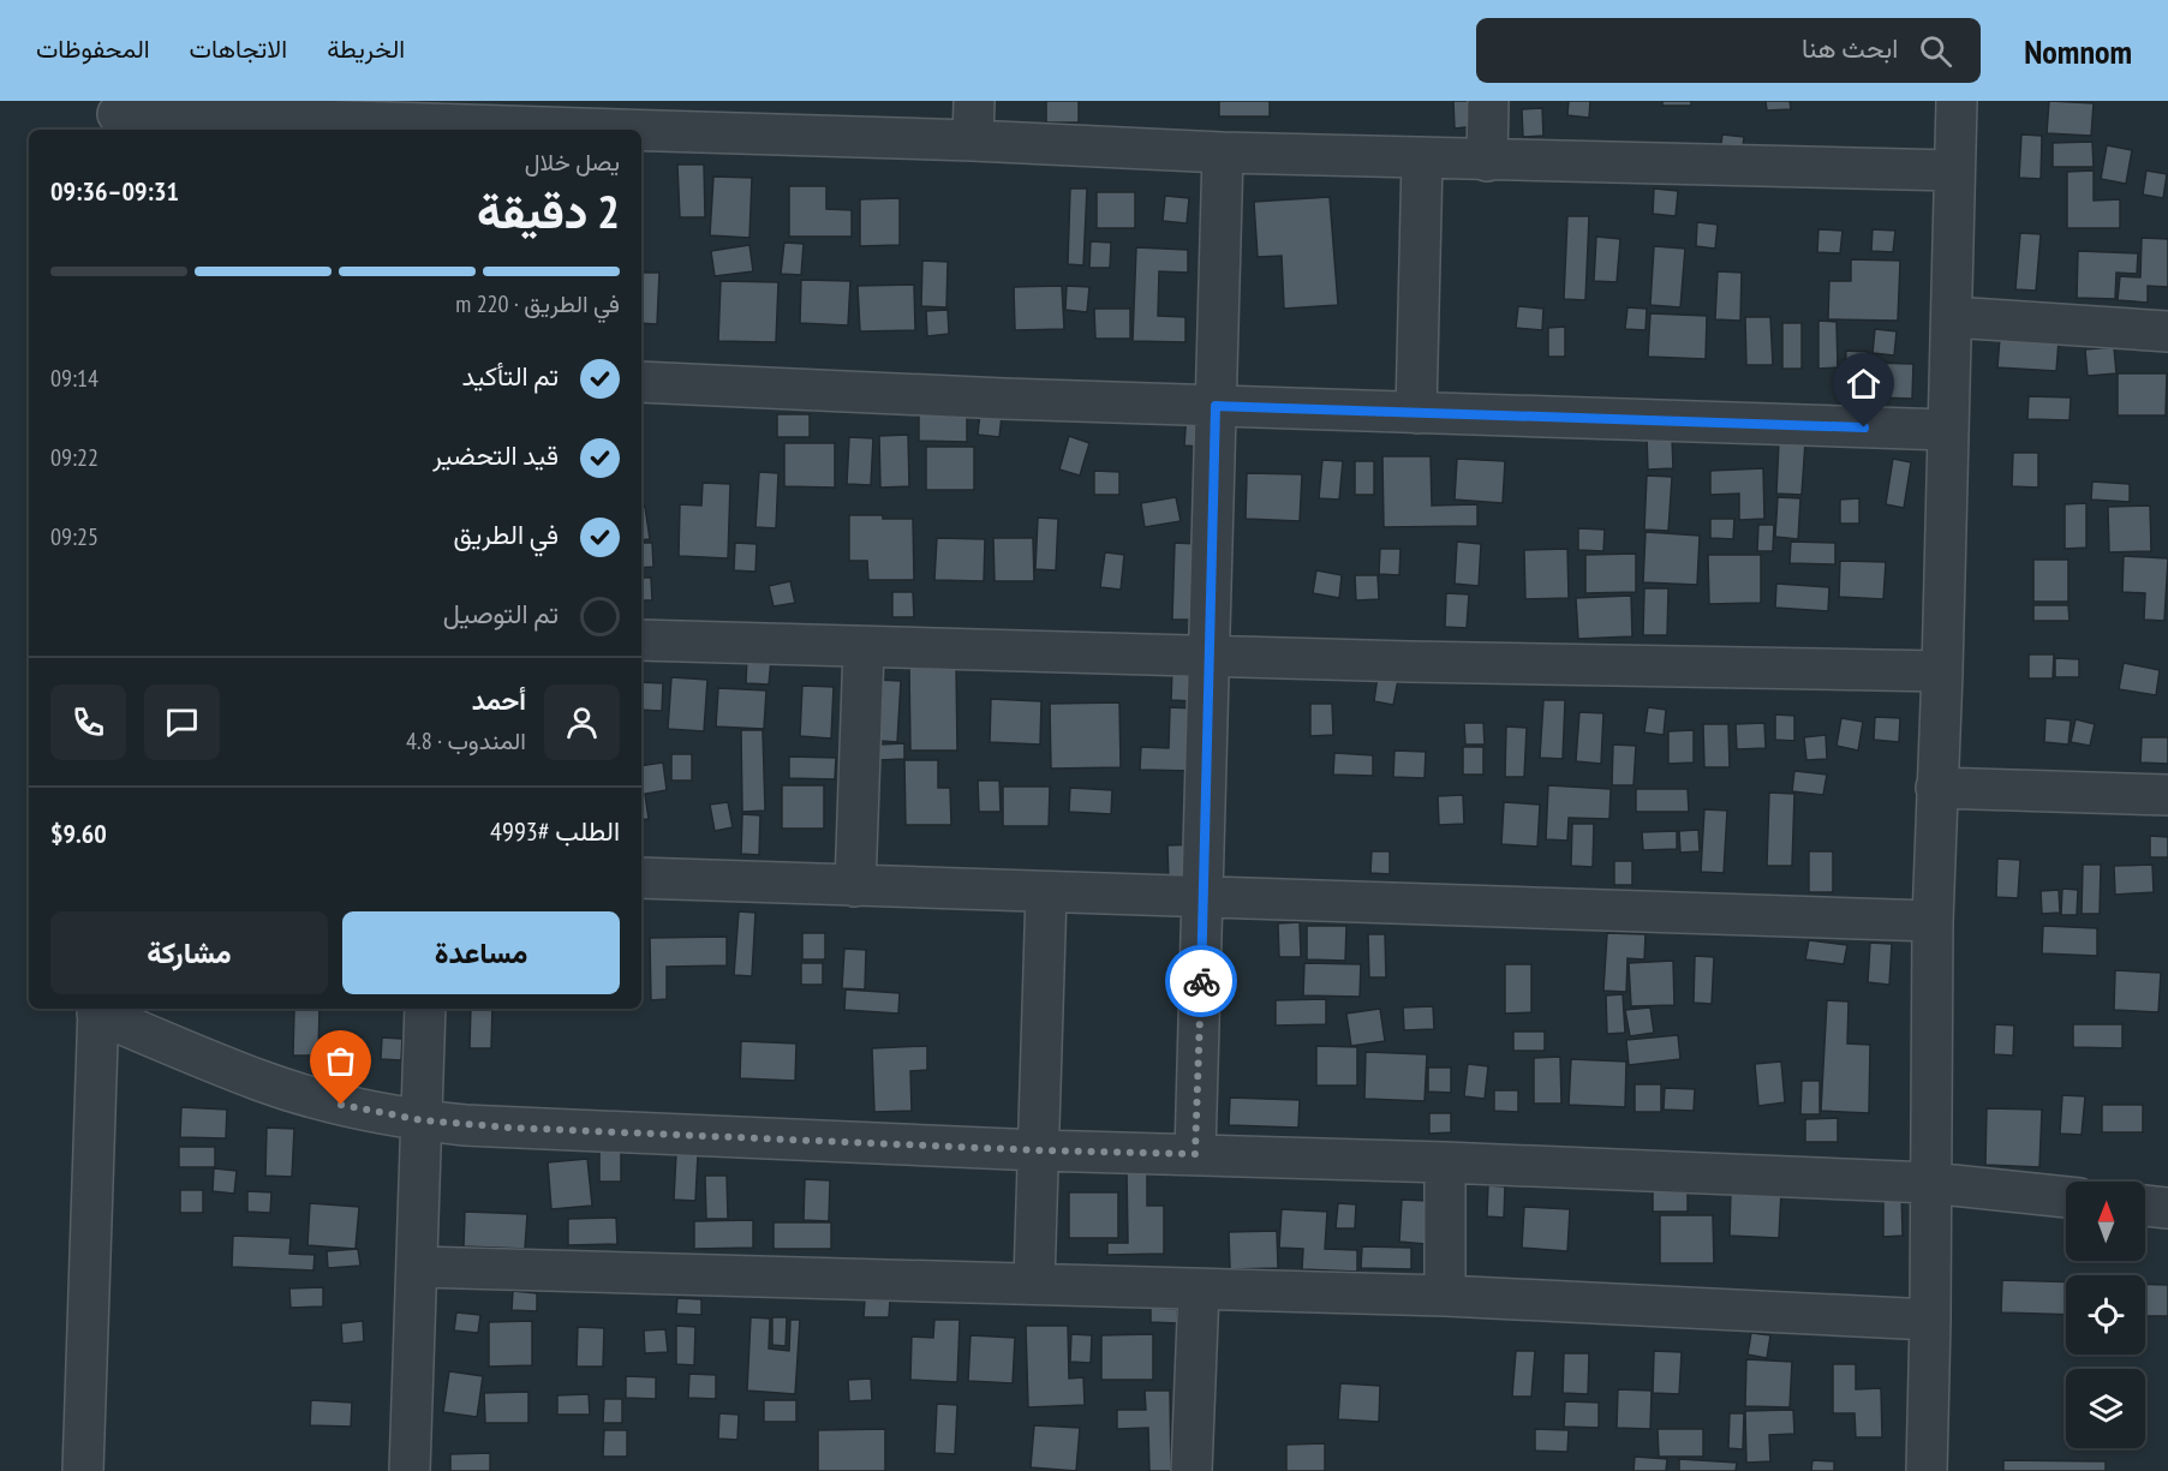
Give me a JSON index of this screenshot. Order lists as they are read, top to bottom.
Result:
{
  "north": "top",
  "page": {
    "header": "Nomnom",
    "search": "ابحث هنا",
    "nav": ["الخريطة", "الاتجاهات", "المحفوظات"],
    "heading": ["2 دقيقة", "يصل خلال", "09:31–09:36"],
    "panel": [
      "أحمد",
      "المندوب · 4.8",
      "الطلب #4993",
      "$9.60"
    ],
    "bar": "في الطريق · 220 m",
    "list": [
      ["تم التأكيد", "09:14"],
      ["قيد التحضير", "09:22"],
      ["في الطريق", "09:25"],
      "تم التوصيل"
    ],
    "buttons": ["مساعدة", "مشاركة"]
  }
}
